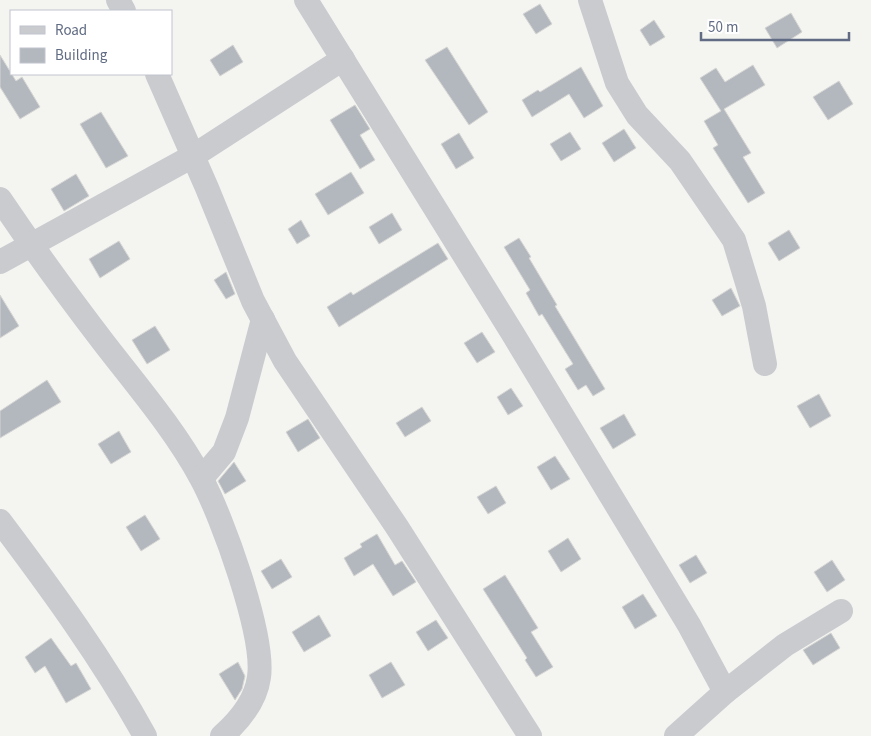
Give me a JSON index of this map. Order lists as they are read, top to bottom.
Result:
{
  "legend": ["Road", "Building"],
  "scale_bar": "50 m"
}
